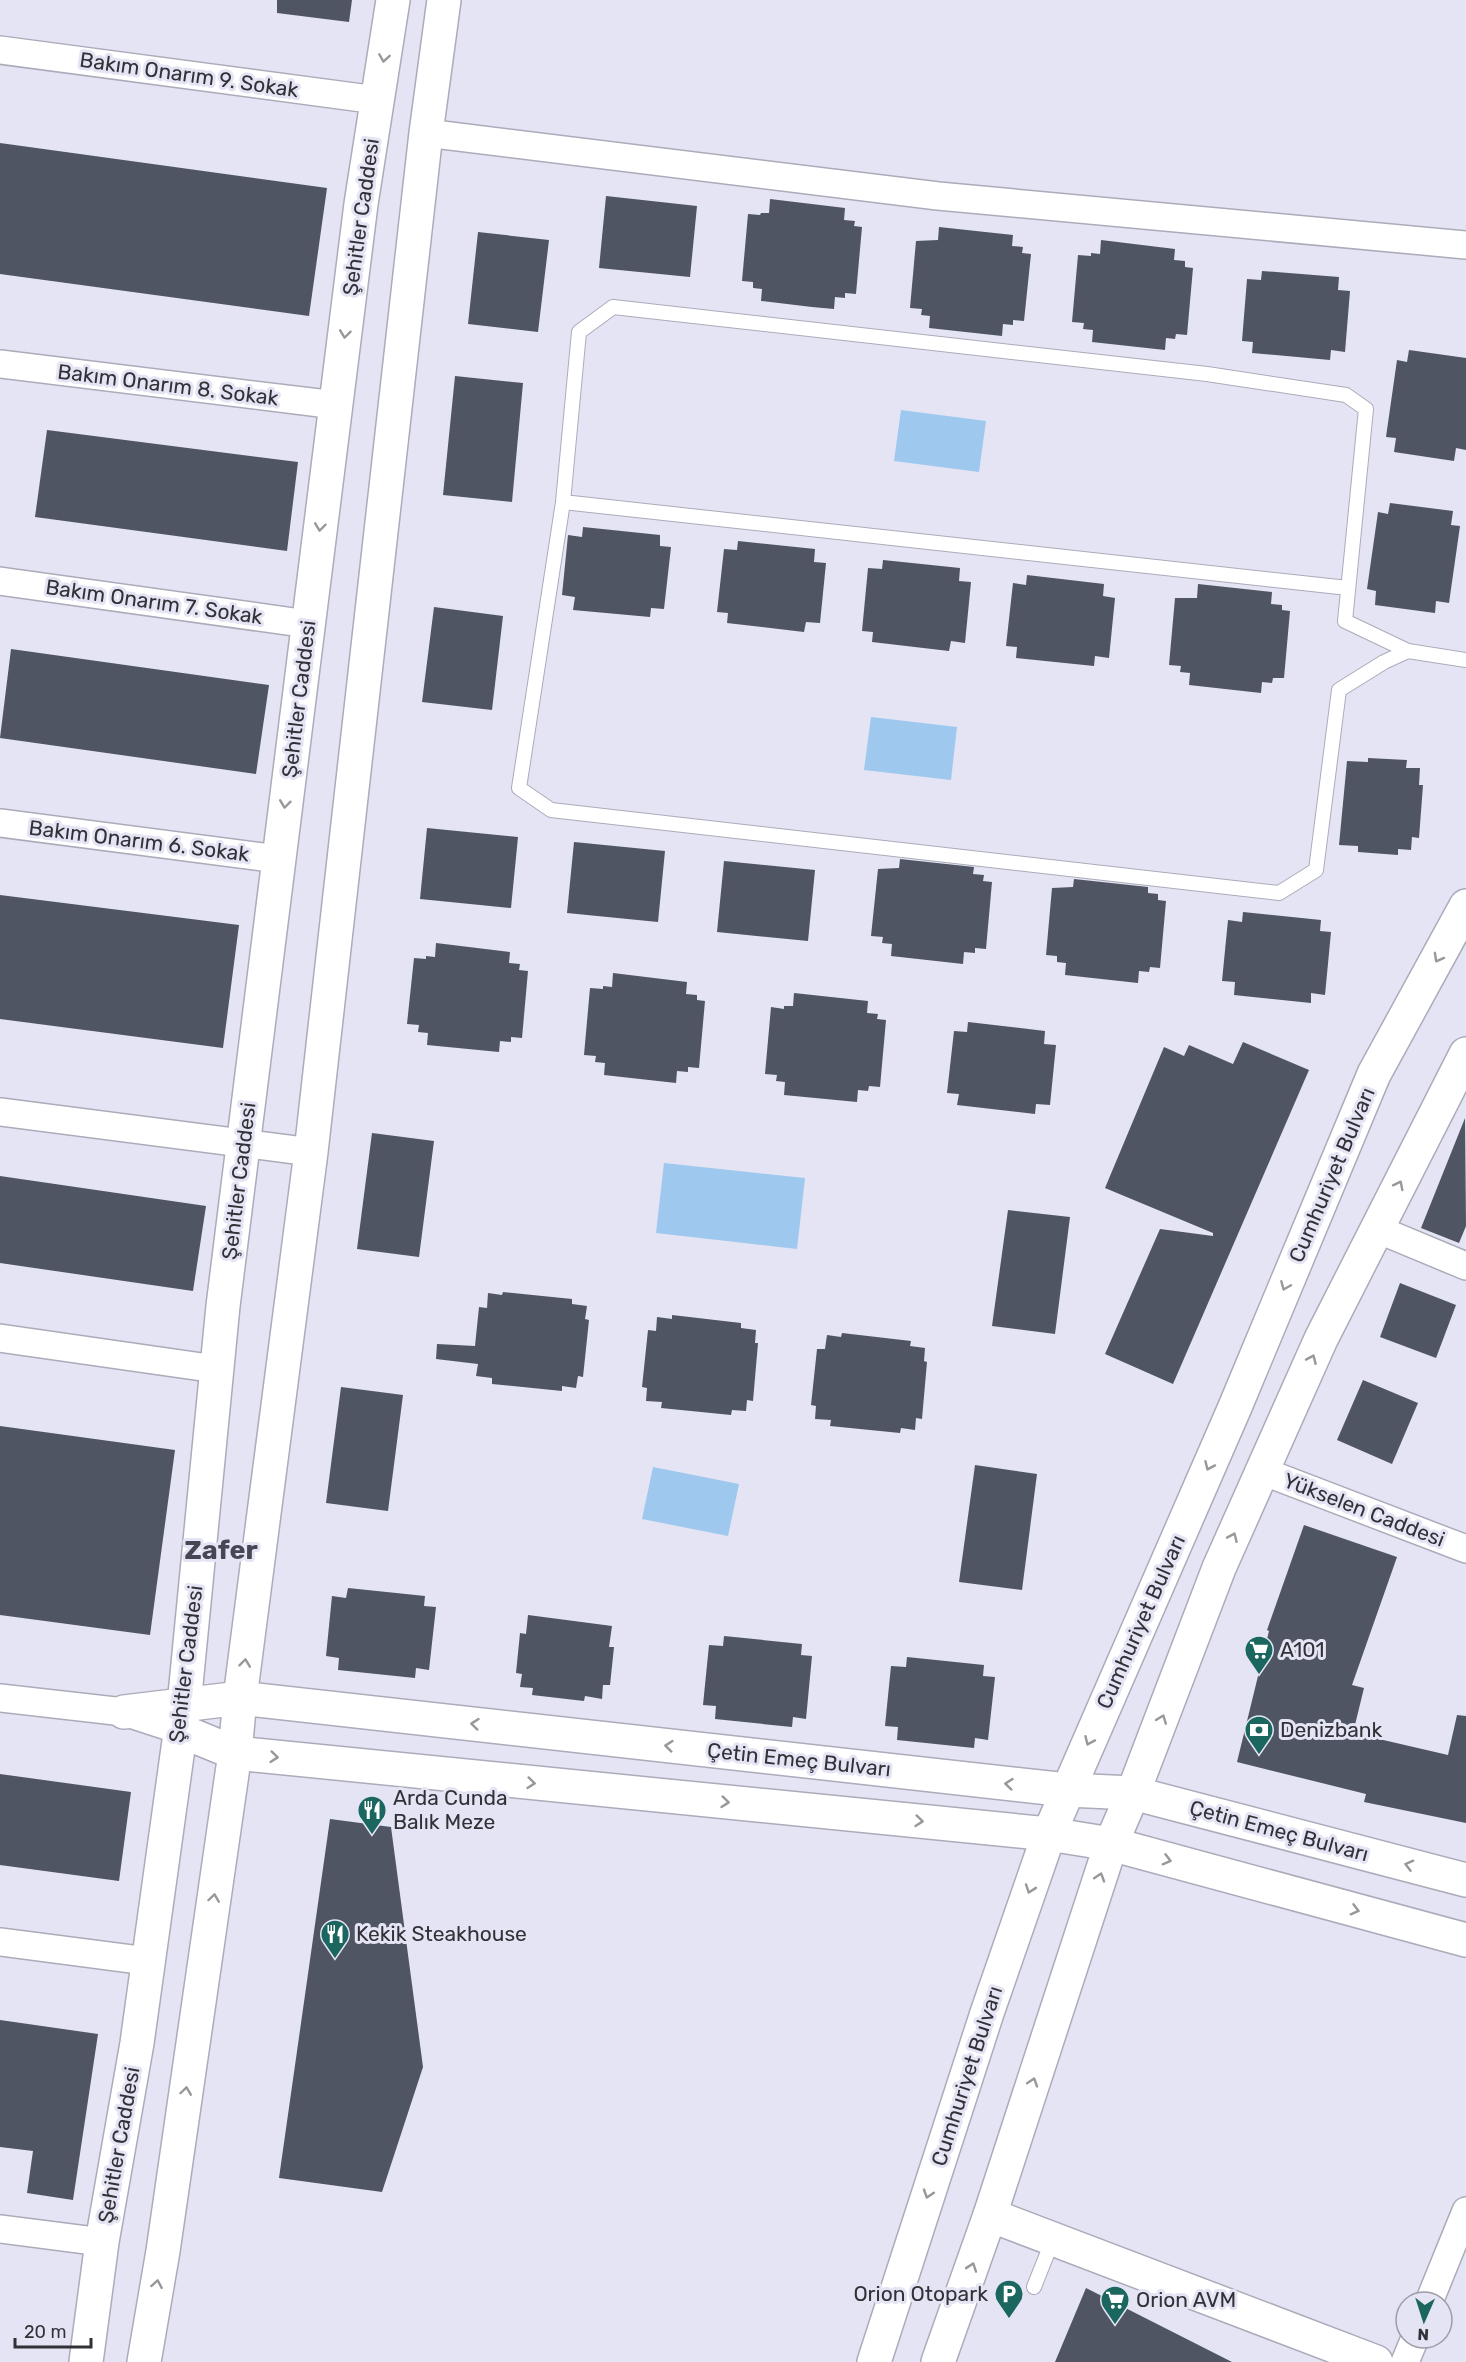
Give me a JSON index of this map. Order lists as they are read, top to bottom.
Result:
{
  "streets": {
    "main road": ["Şehitler Caddesi", "Cumhuriyet Bulvarı", "Çetin Emeç Bulvarı"],
    "street": [
      "Bakım Onarım 9. Sokak",
      "Bakım Onarım 8. Sokak",
      "Bakım Onarım 7. Sokak",
      "Bakım Onarım 6. Sokak",
      "Yükselen Caddesi"
    ]
  },
  "crossings": [
    ["Bakım Onarım 9. Sokak", "Şehitler Caddesi"],
    ["Şehitler Caddesi", "Bakım Onarım 8. Sokak"],
    ["Şehitler Caddesi", "Bakım Onarım 7. Sokak"],
    ["Şehitler Caddesi", "Bakım Onarım 6. Sokak"],
    ["Şehitler Caddesi", "Çetin Emeç Bulvarı"],
    ["Cumhuriyet Bulvarı", "Çetin Emeç Bulvarı"]
  ],
  "districts": ["Zafer"],
  "places": {
    "supermarket": ["A101", "Orion AVM"],
    "bank": ["Denizbank"],
    "restaurant": ["Arda Cunda Balık Meze", "Kekik Steakhouse"],
    "parking": ["Orion Otopark"]
  },
  "scale_bar": "20 m",
  "north": "bottom"
}
